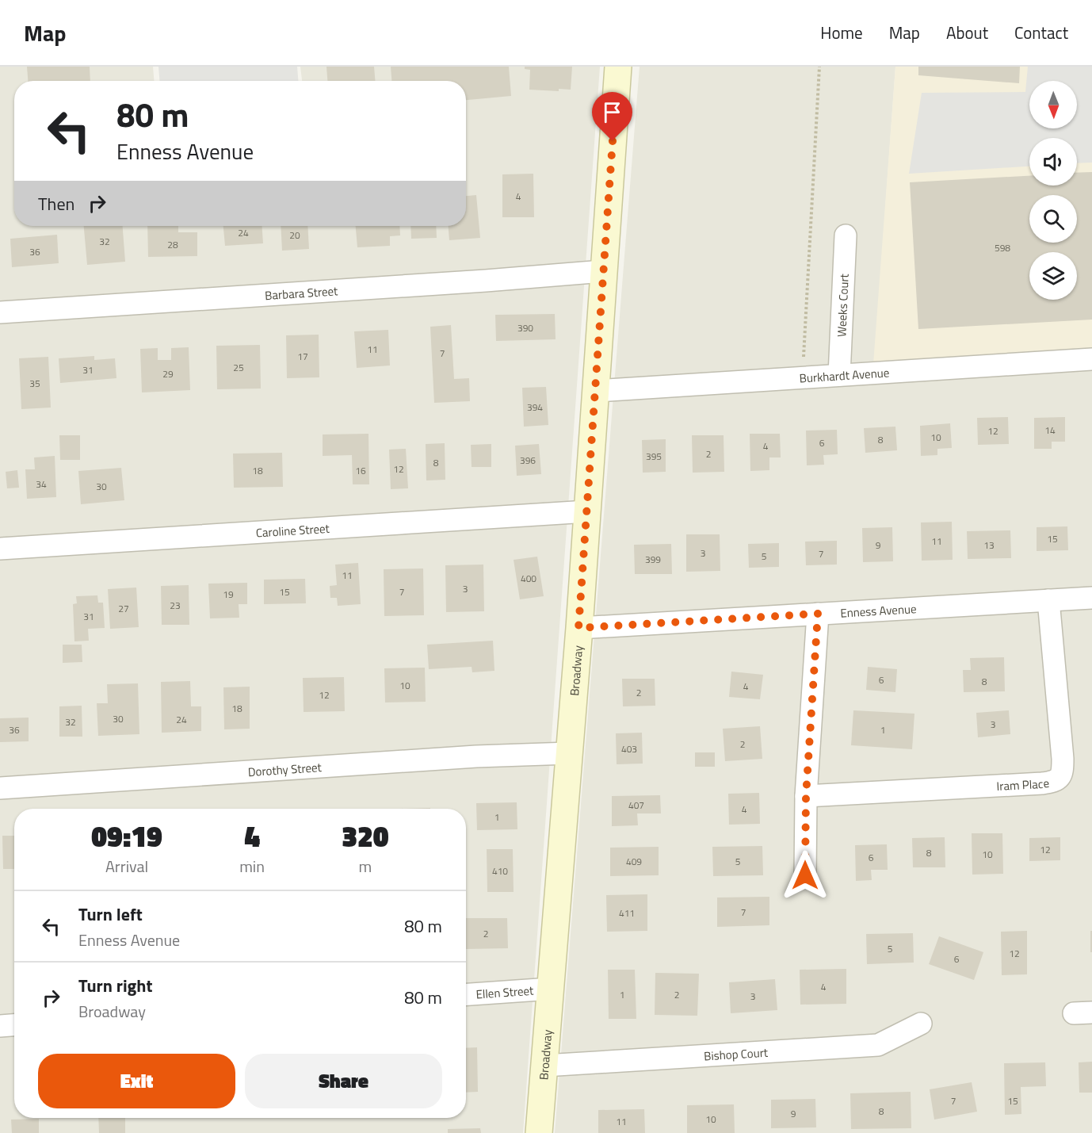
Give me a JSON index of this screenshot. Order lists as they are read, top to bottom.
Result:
{
  "streets": {
    "main road": ["Broadway"],
    "street": [
      "Barbara Street",
      "Weeks Court",
      "Burkhardt Avenue",
      "Caroline Street",
      "Enness Avenue",
      "Dorothy Street",
      "Iram Place",
      "Ellen Street",
      "Bishop Court"
    ]
  },
  "crossings": [
    ["Barbara Street", "Broadway"],
    ["Weeks Court", "Burkhardt Avenue"],
    ["Burkhardt Avenue", "Broadway"],
    ["Caroline Street", "Broadway"],
    ["Enness Avenue", "Broadway"],
    ["Enness Avenue", "Iram Place"],
    ["Broadway", "Dorothy Street"],
    ["Broadway", "Ellen Street"],
    ["Broadway", "Bishop Court"]
  ],
  "house_numbers": [
    "4",
    "24",
    "20",
    "32",
    "28",
    "598",
    "36",
    "390",
    "11",
    "7",
    "17",
    "25",
    "31",
    "29",
    "35",
    "394",
    "14",
    "12",
    "10",
    "8",
    "6",
    "4",
    "2",
    "395",
    "396",
    "8",
    "12",
    "18",
    "16",
    "34",
    "30",
    "15",
    "11",
    "9",
    "13",
    "3",
    "7",
    "5",
    "399",
    "11",
    "400",
    "3",
    "15",
    "7",
    "19",
    "23",
    "27",
    "31",
    "6",
    "8",
    "10",
    "4",
    "2",
    "12",
    "18",
    "30",
    "24",
    "32",
    "3",
    "36",
    "1",
    "2",
    "403",
    "407",
    "4",
    "1",
    "12",
    "8",
    "10",
    "6",
    "409",
    "5",
    "410",
    "7",
    "411",
    "2",
    "5",
    "12",
    "6",
    "4",
    "1",
    "2",
    "3",
    "7",
    "15",
    "8",
    "9",
    "10",
    "11"
  ],
  "north": "bottom",
  "page": {
    "header": "Map",
    "nav": [
      "Home",
      "Map",
      "About",
      "Contact"
    ],
    "turn": ["80 m", "Enness Avenue"],
    "then": "Then",
    "eta": [
      "09:19",
      "Arrival",
      "4",
      "min",
      "320",
      "m"
    ],
    "list": [
      {
        "name": "Turn left",
        "note": "Enness Avenue",
        "value": "80 m"
      },
      {
        "name": "Turn right",
        "note": "Broadway",
        "value": "80 m"
      }
    ],
    "buttons": ["Exit", "Share"]
  }
}
